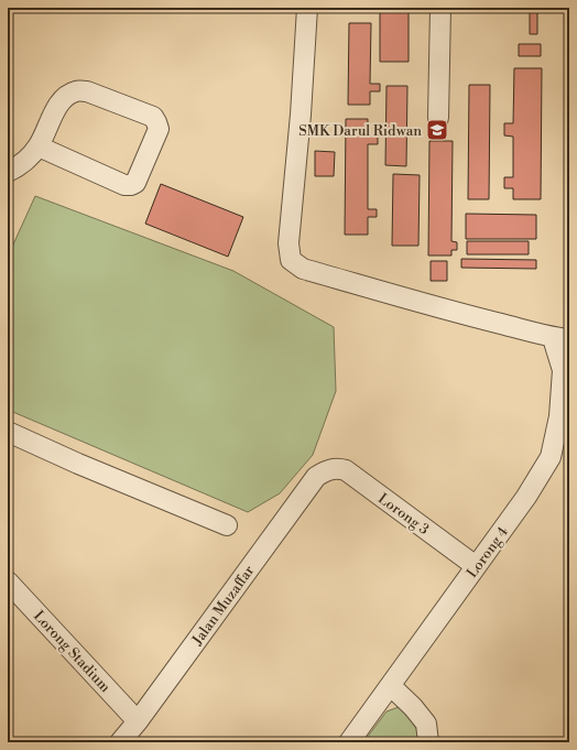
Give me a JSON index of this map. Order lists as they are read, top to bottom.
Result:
{
  "streets": {
    "street": [
      "Lorong 3",
      "Lorong 4",
      "Jalan Muzaffar",
      "Lorong Stadium"
    ]
  },
  "crossings": [
    ["Lorong 3", "Lorong 4"],
    ["Lorong 3", "Jalan Muzaffar"],
    ["Jalan Muzaffar", "Lorong Stadium"]
  ],
  "places": {
    "school or university": ["SMK Darul Ridwan"]
  }
}
